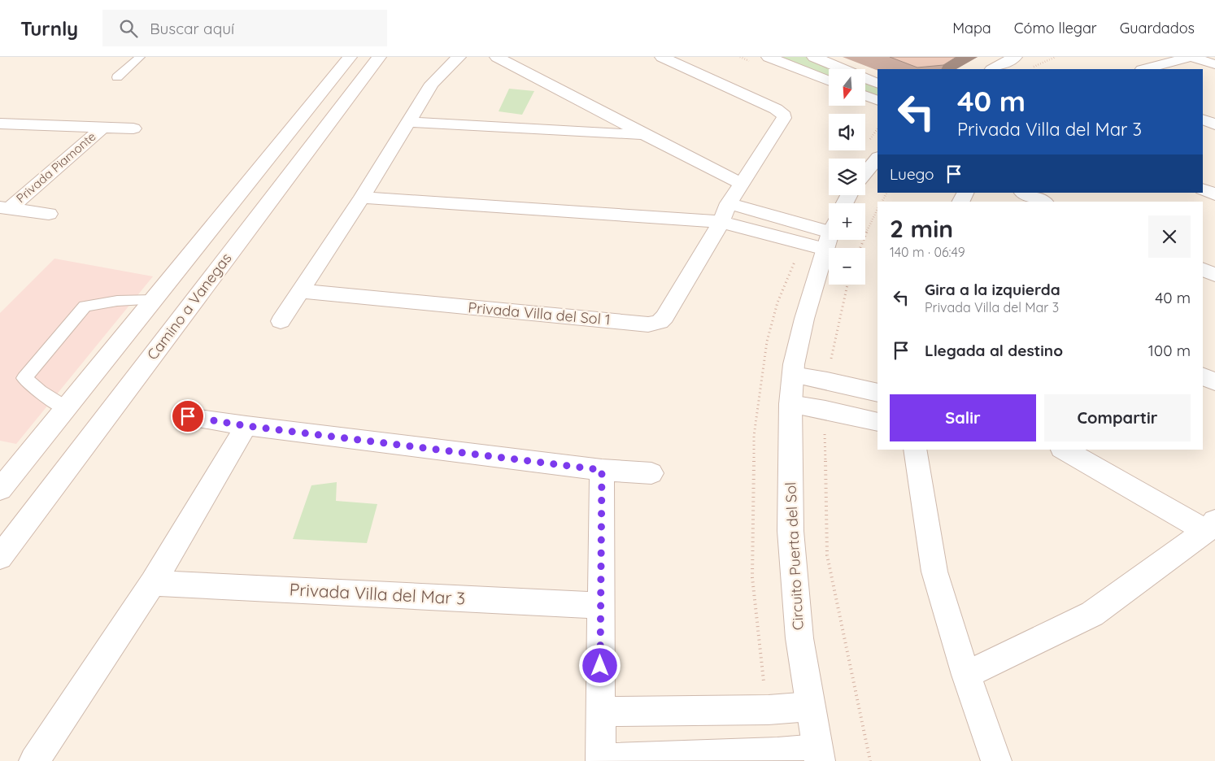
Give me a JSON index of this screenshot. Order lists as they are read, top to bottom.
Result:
{
  "streets": {
    "street": [
      "Privada Piamonte",
      "Camino a Vanegas",
      "Privada Villa del Sol 1",
      "Circuito Puerta del Sol",
      "Privada Villa del Mar 3"
    ]
  },
  "north": "bottom",
  "page": {
    "header": "Turnly",
    "search": "Buscar aquí",
    "nav": ["Mapa", "Cómo llegar", "Guardados"],
    "map_buttons": ["+", "−"],
    "turn": ["40 m", "Privada Villa del Mar 3"],
    "then": "Luego",
    "heading": ["2 min", "140 m · 06:49"],
    "list": [
      {
        "name": "Gira a la izquierda",
        "note": "Privada Villa del Mar 3",
        "value": "40 m"
      },
      {
        "name": "Llegada al destino",
        "value": "100 m"
      }
    ],
    "buttons": ["Salir", "Compartir"]
  }
}
